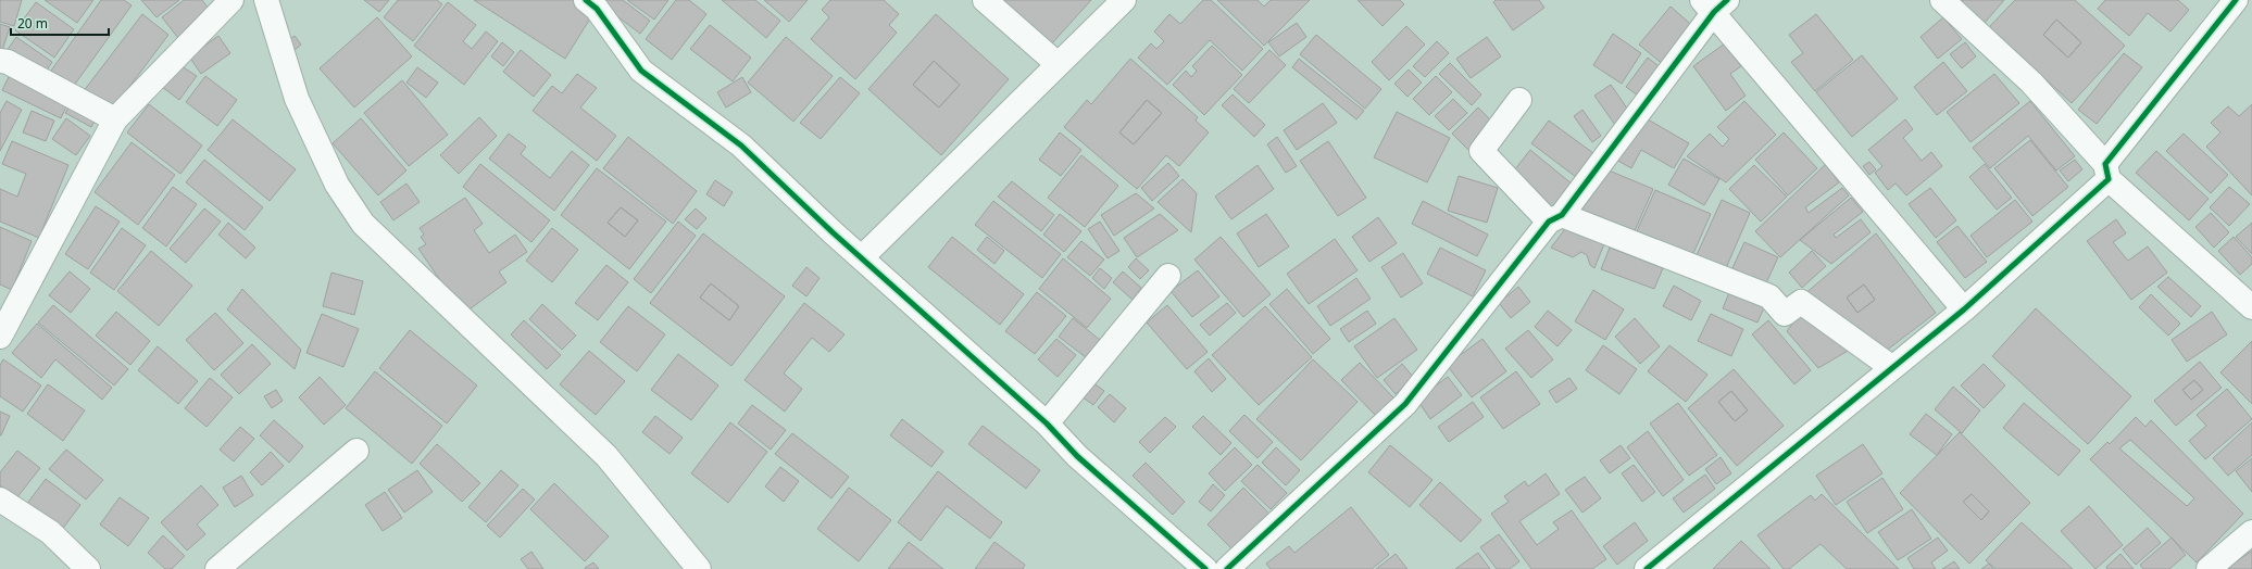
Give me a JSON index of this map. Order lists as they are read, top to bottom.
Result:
{
  "scale_bar": "20 m"
}
